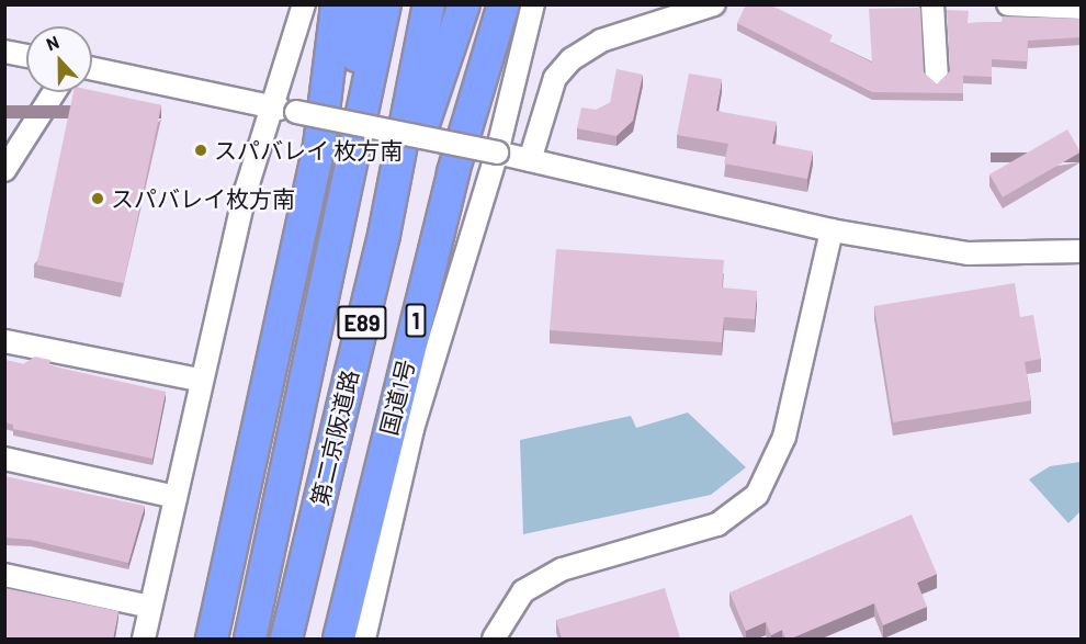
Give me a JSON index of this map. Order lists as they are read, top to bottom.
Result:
{
  "streets": {
    "highway": [
      "1",
      "E89",
      "国道1号",
      "第二京阪道路"
    ]
  },
  "places": ["スパバレイ 枚方南", "スパバレイ枚方南"],
  "north": "top"
}
